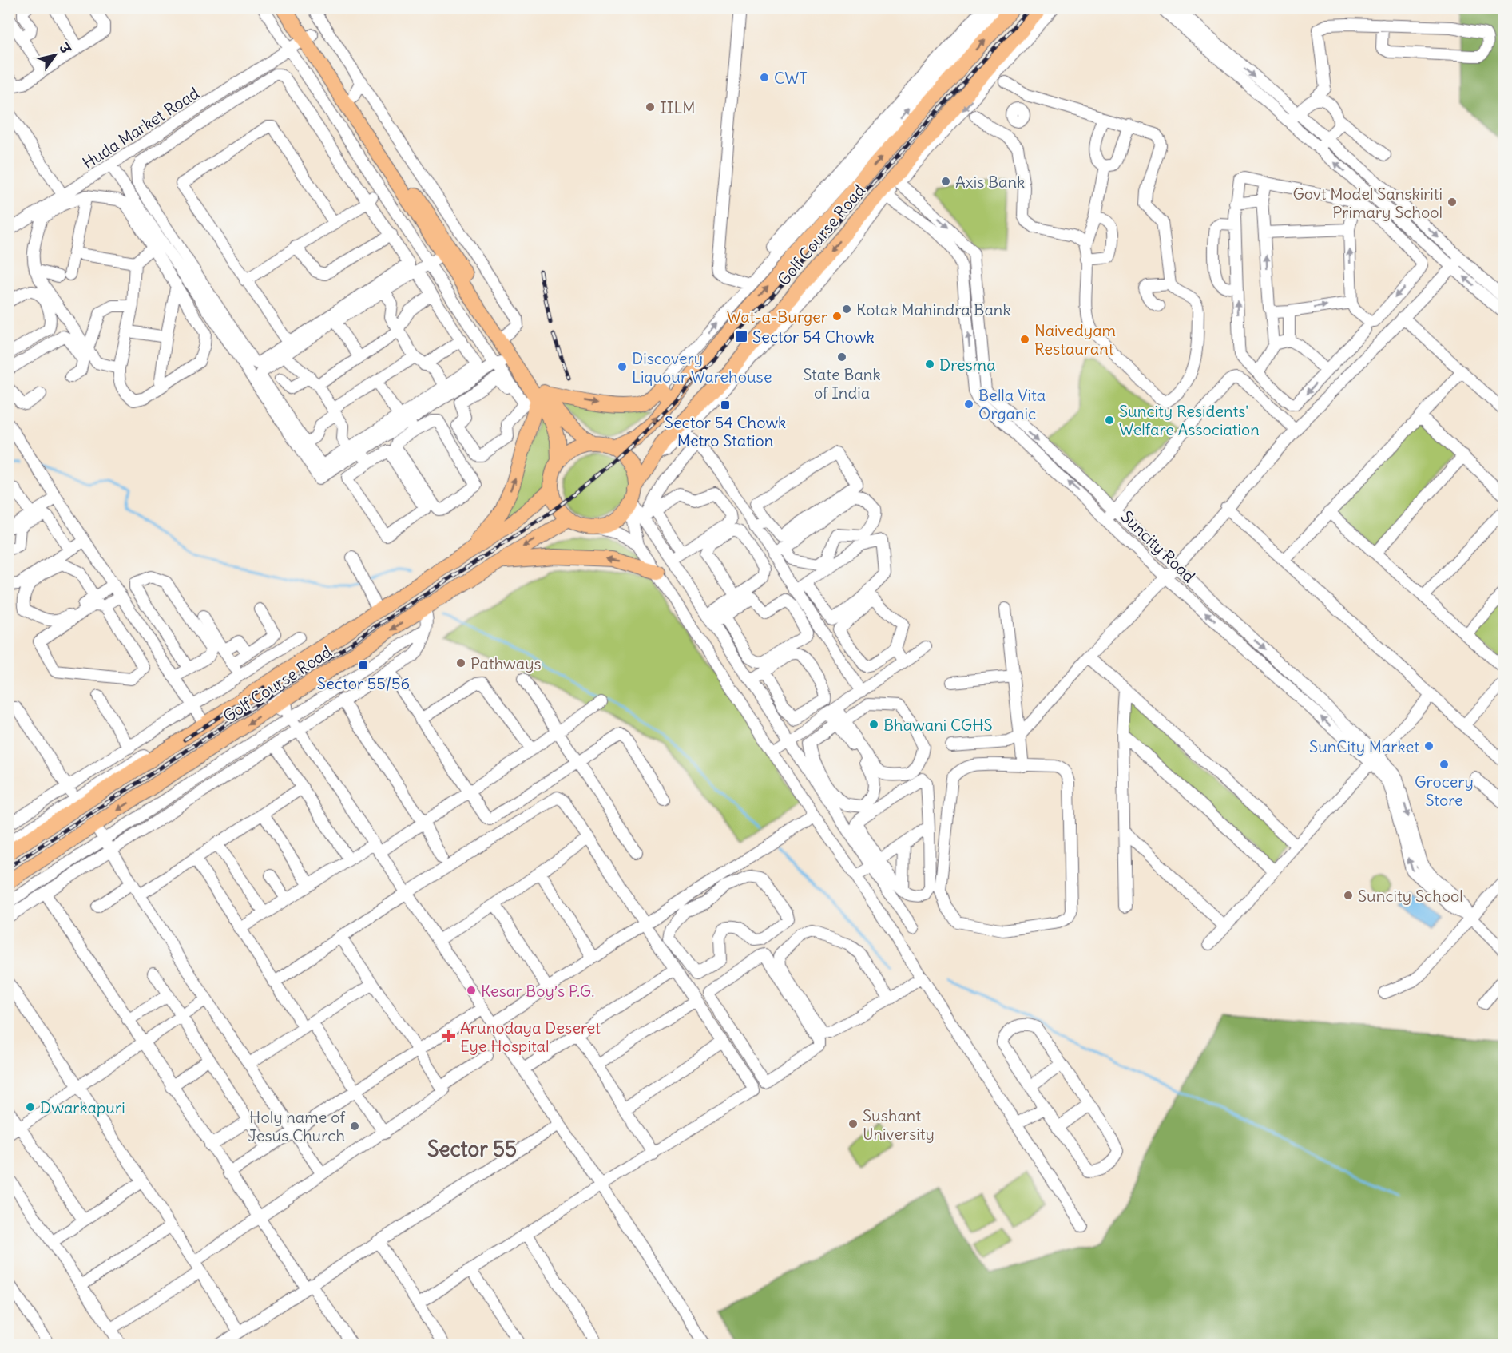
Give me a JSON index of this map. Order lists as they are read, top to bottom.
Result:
{
  "streets": {
    "main road": ["Golf Course Road"],
    "street": ["Huda Market Road", "Suncity Road"]
  },
  "crossings": [
    ["Golf Course Road", "Suncity Road"]
  ],
  "districts": ["Sector 55"],
  "places": {
    "other": [
      "CWT",
      "IILM",
      "Axis Bank",
      "Govt Model Sanskiriti Primary School",
      "Kotak Mahindra Bank",
      "Wat-a-Burger",
      "Naivedyam Restaurant",
      "State Bank of India",
      "Dresma",
      "Discovery Liquour Warehouse",
      "Bella Vita Organic",
      "Suncity Residents' Welfare Association",
      "Pathways",
      "Bhawani CGHS",
      "SunCity Market",
      "Grocery Store",
      "Suncity School",
      "Kesar Boy’s P.G.",
      "Dwarkapuri",
      "Sushant University",
      "Holy name of Jesus Church"
    ],
    "transit": ["Sector 54 Chowk", "Sector 54 Chowk Metro Station", "Sector 55/56"],
    "health": ["Arunodaya Deseret Eye Hospital"]
  },
  "north": "top right"
}
